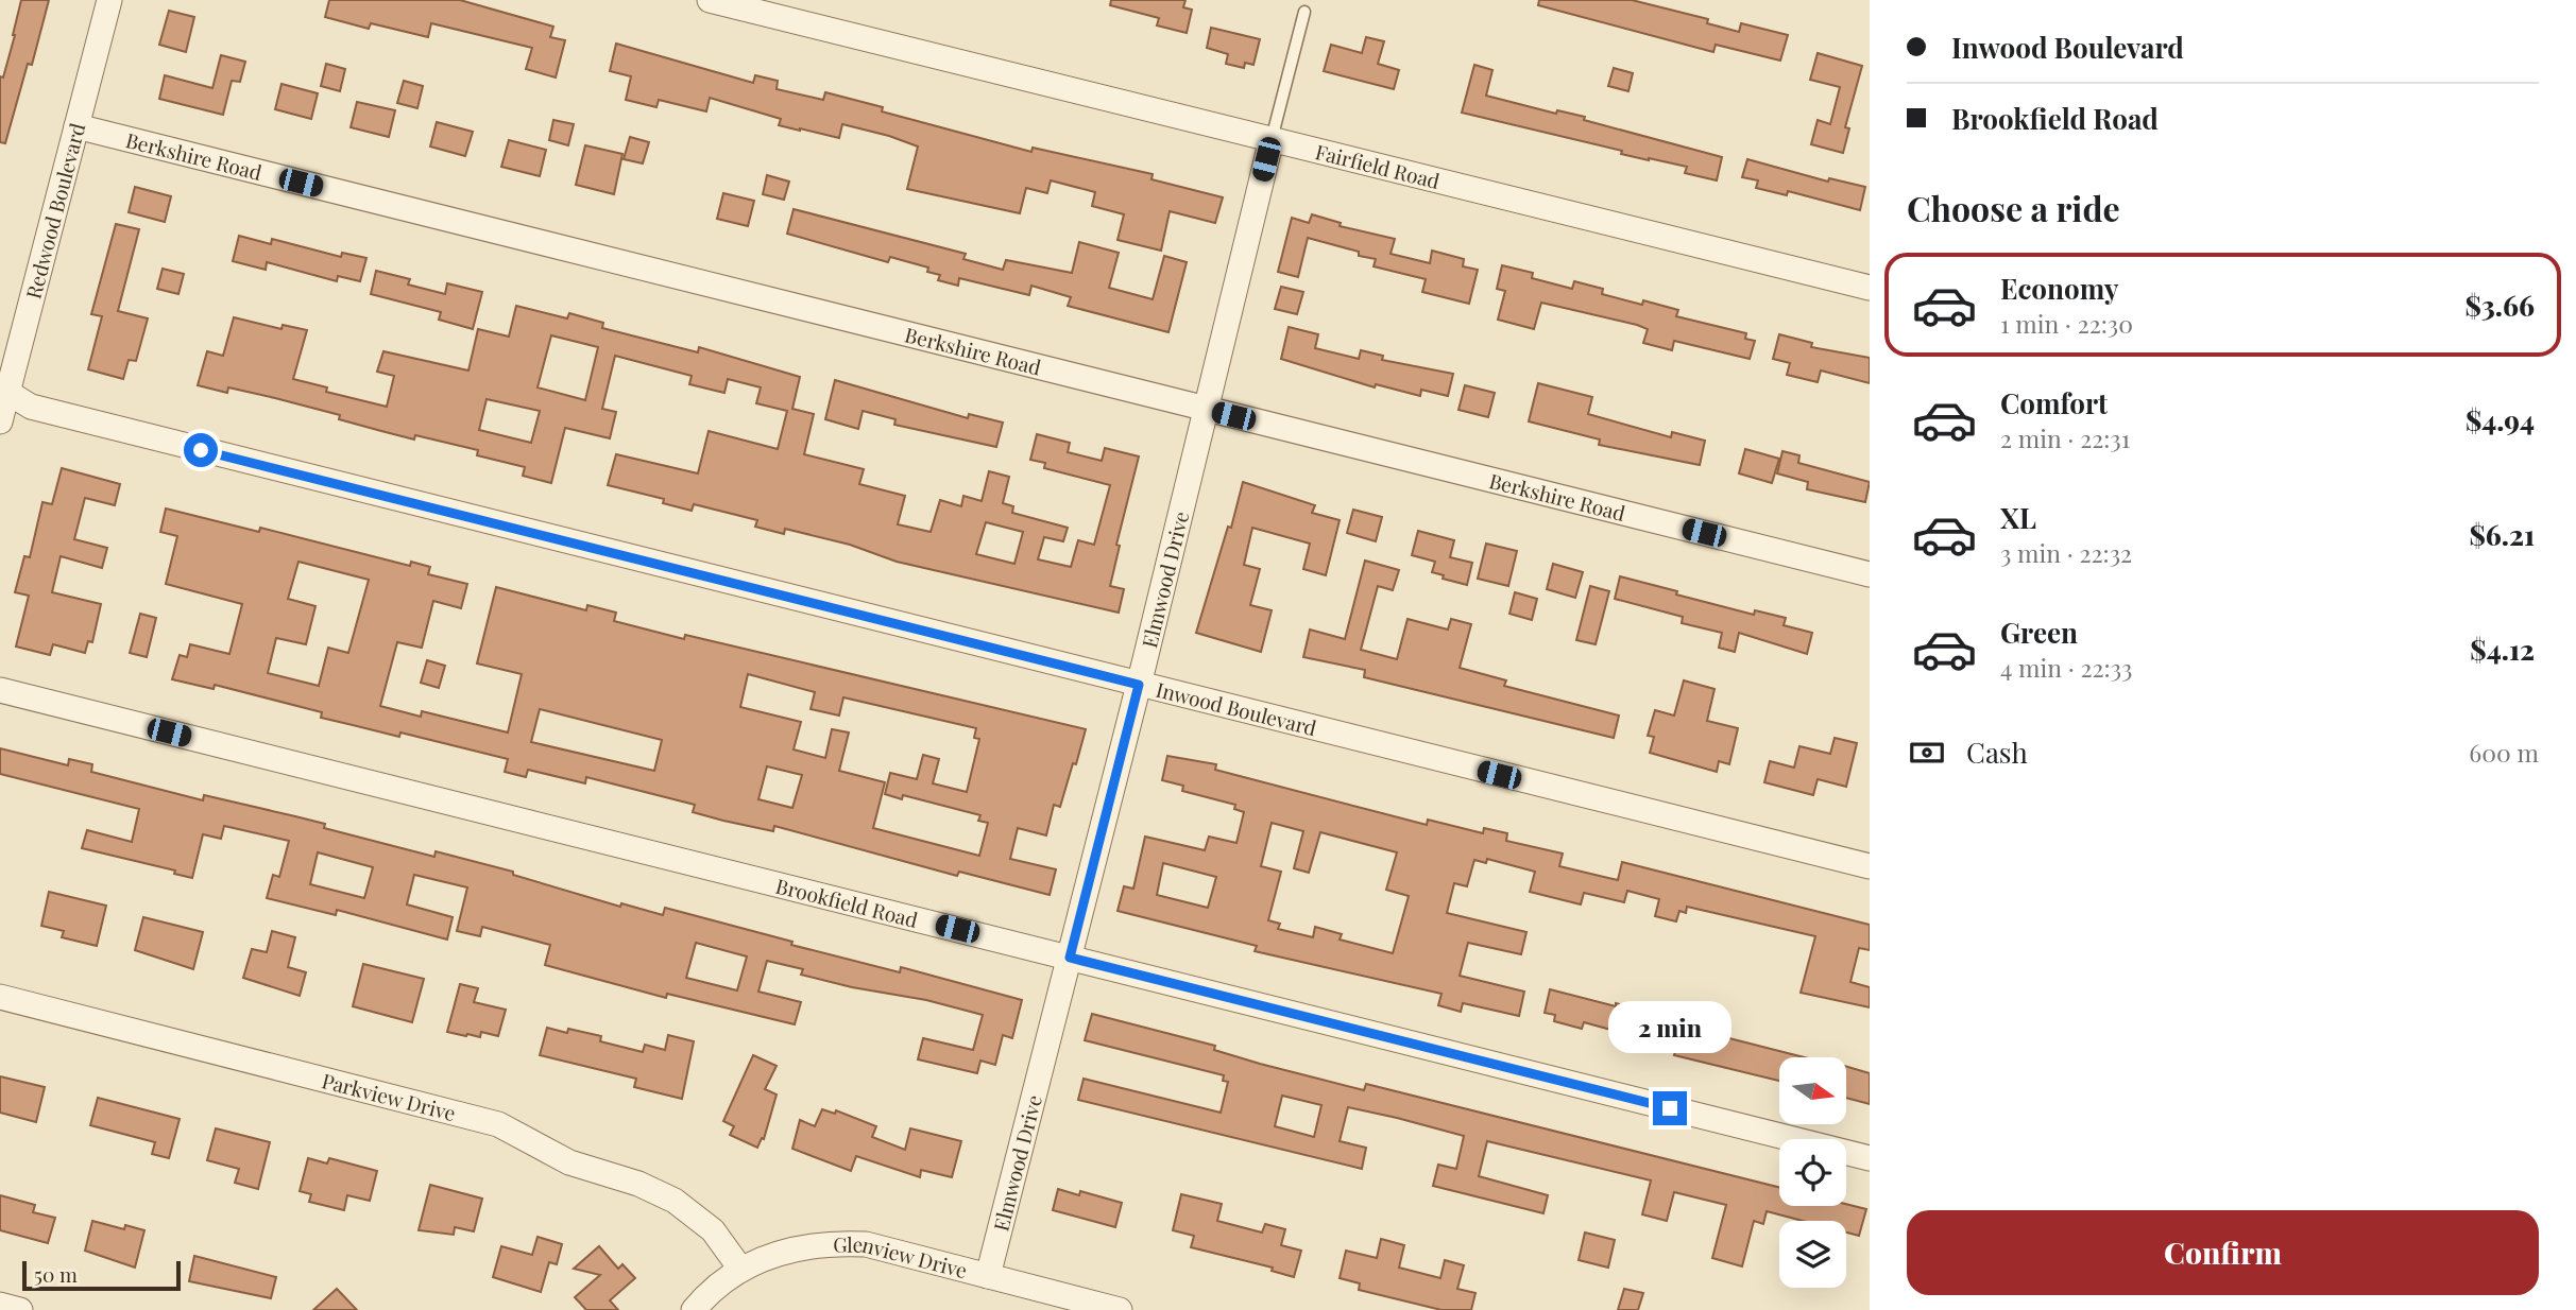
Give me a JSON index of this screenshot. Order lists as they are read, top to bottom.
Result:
{
  "streets": {
    "street": [
      "Berkshire Road",
      "Fairfield Road",
      "Redwood Boulevard",
      "Elmwood Drive",
      "Inwood Boulevard",
      "Brookfield Road",
      "Parkview Drive",
      "Glenview Drive"
    ]
  },
  "crossings": [
    ["Berkshire Road", "Redwood Boulevard"],
    ["Berkshire Road", "Elmwood Drive"],
    ["Fairfield Road", "Elmwood Drive"],
    ["Redwood Boulevard", "Inwood Boulevard"],
    ["Elmwood Drive", "Inwood Boulevard"],
    ["Elmwood Drive", "Brookfield Road"],
    ["Elmwood Drive", "Glenview Drive"],
    ["Parkview Drive", "Glenview Drive"]
  ],
  "scale_bar": "50 m",
  "north": "right",
  "page": {
    "banner": ["Inwood Boulevard", "Brookfield Road"],
    "heading": "Choose a ride",
    "list": [
      {
        "name": "Economy",
        "note": "1 min · 22:30",
        "value": "$3.66"
      },
      {
        "name": "Comfort",
        "note": "2 min · 22:31",
        "value": "$4.94"
      },
      {
        "name": "XL",
        "note": "3 min · 22:32",
        "value": "$6.21"
      },
      {
        "name": "Green",
        "note": "4 min · 22:33",
        "value": "$4.12"
      }
    ],
    "pay": ["Cash", "600 m"],
    "bubble": "2 min",
    "buttons": "Confirm",
    "scale": "50 m"
  }
}
